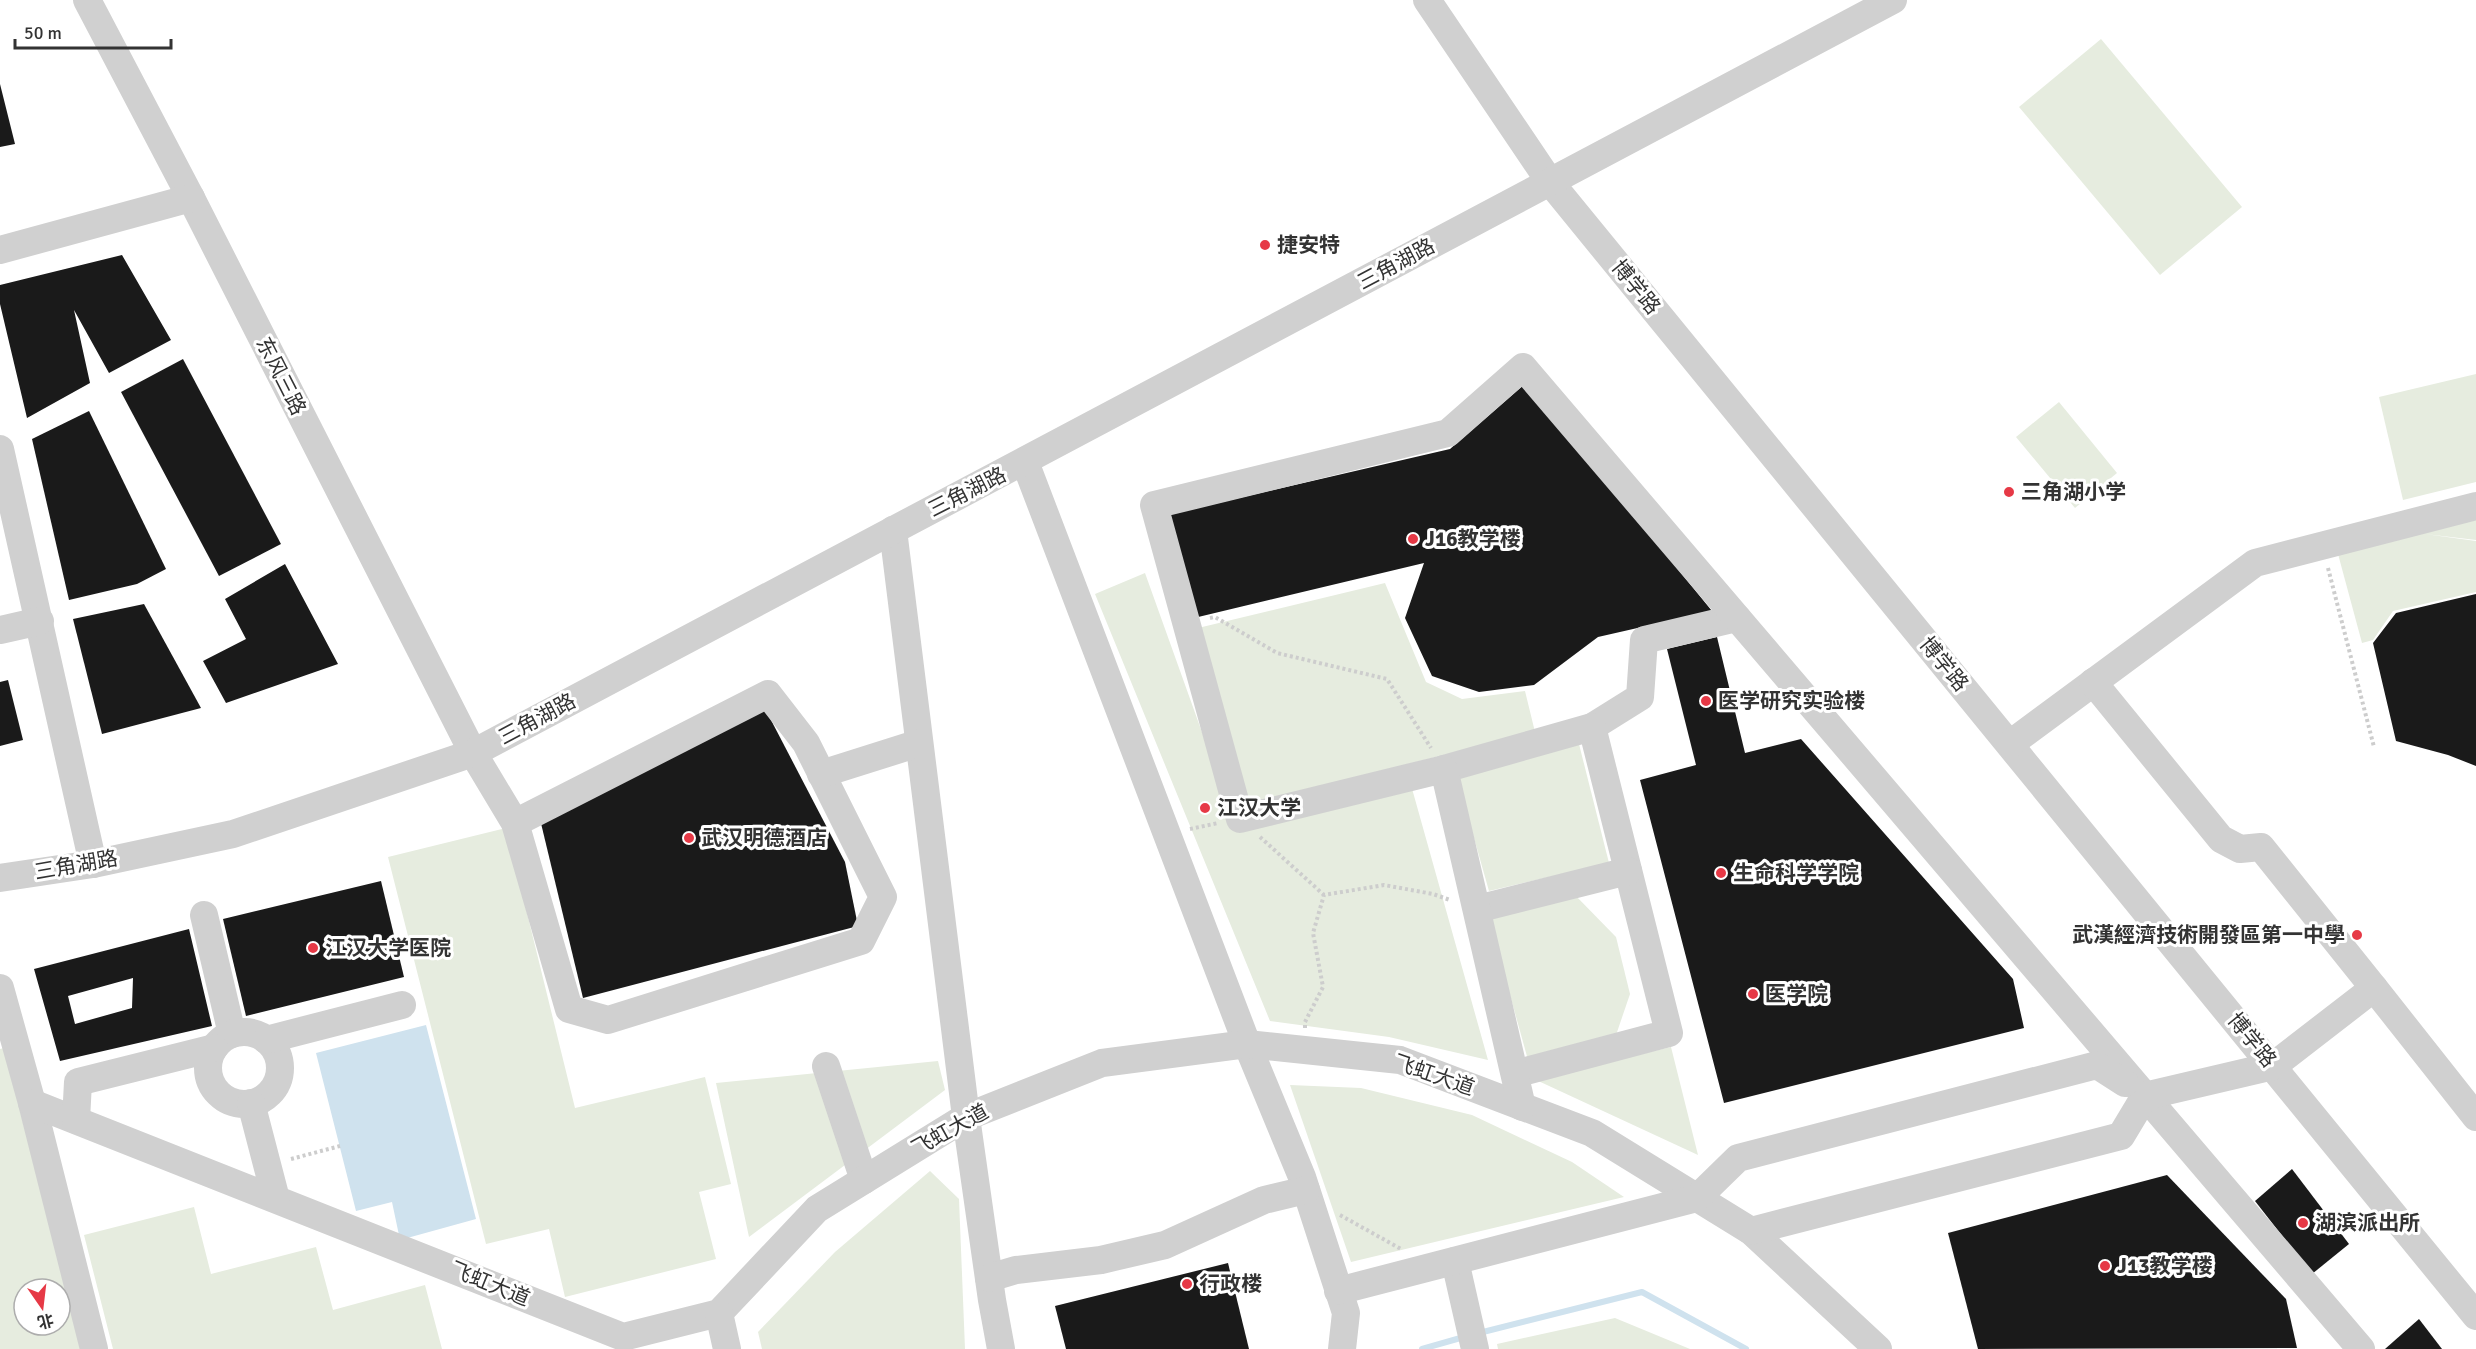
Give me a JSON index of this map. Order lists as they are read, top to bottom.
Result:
{
  "streets": {
    "street": [
      "三角湖路",
      "博学路",
      "东风三路",
      "飞虹大道"
    ]
  },
  "crossings": [
    ["三角湖路", "博学路"],
    ["三角湖路", "东风三路"]
  ],
  "places": [
    "捷安特",
    "三角湖小学",
    "J16教学楼",
    "医学研究实验楼",
    "江汉大学",
    "武汉明德酒店",
    "生命科学学院",
    "武漢經濟技術開發區第一中學",
    "江汉大学医院",
    "医学院",
    "湖滨派出所",
    "J13教学楼",
    "行政楼"
  ],
  "scale_bar": "50 m",
  "north": "bottom"
}
